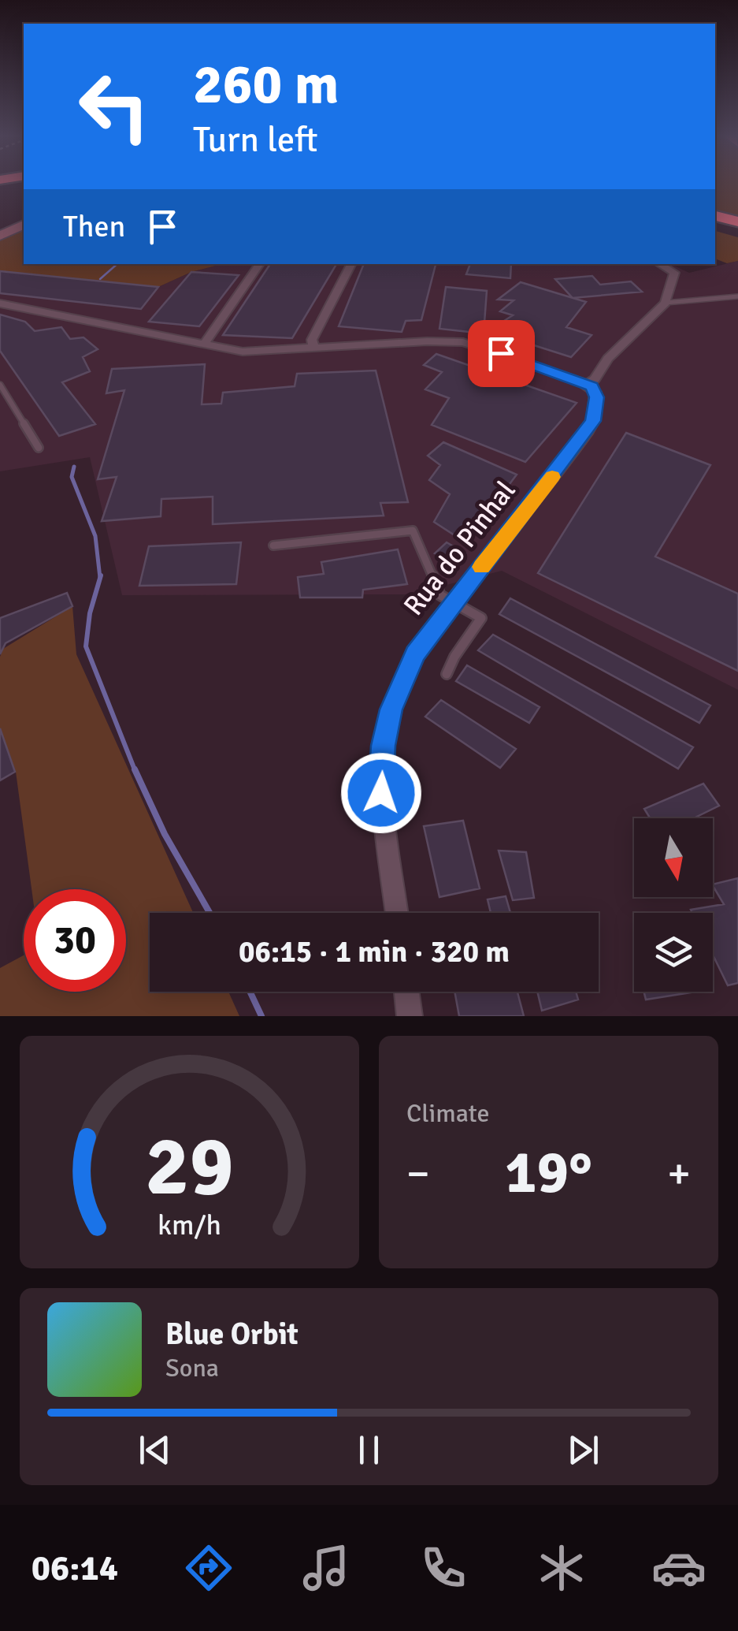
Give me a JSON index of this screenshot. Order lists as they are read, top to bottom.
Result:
{
  "streets": {
    "street": ["Rua do Pinhal"]
  },
  "north": "bottom",
  "page": {
    "turn": ["260 m", "Turn left"],
    "then": "Then",
    "limit": "30",
    "trip": "06:15 · 1 min · 320 m",
    "tile": "Climate",
    "heat": ["−", "19°", "+"],
    "song": ["Blue Orbit", "Sona"],
    "tabs": "06:14",
    "gauge": ["29", "km/h"]
  }
}
